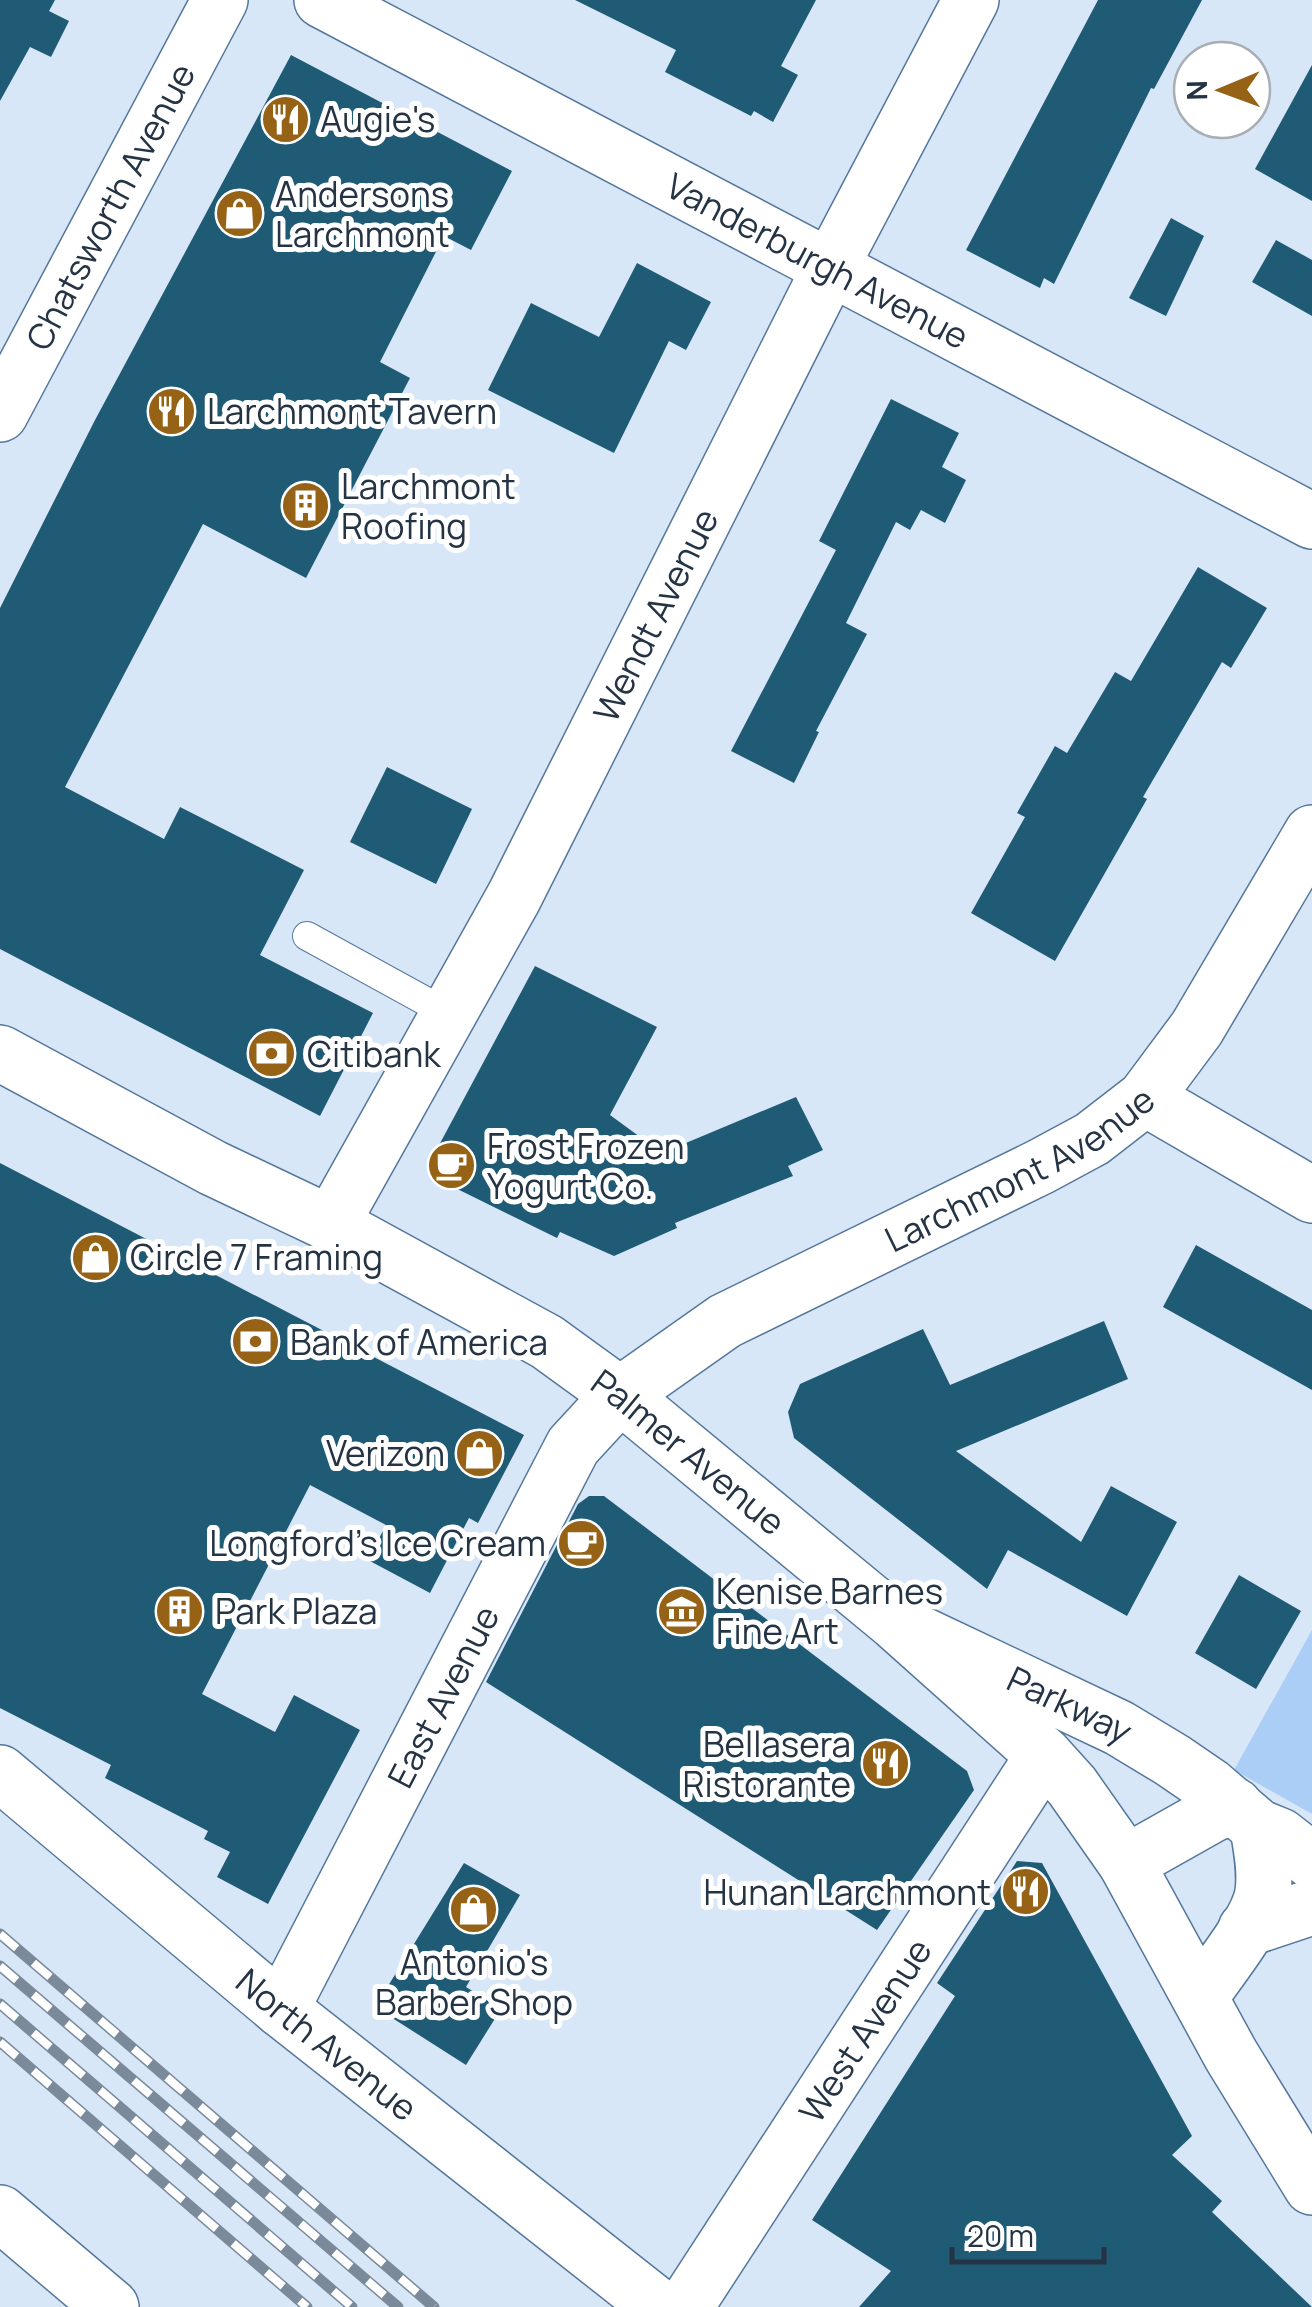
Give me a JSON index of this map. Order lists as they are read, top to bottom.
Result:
{
  "streets": {
    "main road": [
      "Chatsworth Avenue",
      "Vanderburgh Avenue",
      "Wendt Avenue",
      "Larchmont Avenue",
      "Palmer Avenue",
      "East Avenue",
      "Parkway",
      "West Avenue",
      "North Avenue"
    ]
  },
  "crossings": [
    ["Vanderburgh Avenue", "Wendt Avenue"],
    ["Wendt Avenue", "Palmer Avenue"],
    ["Larchmont Avenue", "Palmer Avenue"],
    ["Larchmont Avenue", "East Avenue"],
    ["Palmer Avenue", "East Avenue"],
    ["Palmer Avenue", "Parkway"],
    ["Palmer Avenue", "West Avenue"],
    ["East Avenue", "North Avenue"]
  ],
  "places": {
    "restaurant": [
      "Augie's",
      "Larchmont Tavern",
      "Bellasera Ristorante",
      "Hunan Larchmont"
    ],
    "shop": [
      "Andersons Larchmont",
      "Circle 7 Framing",
      "Verizon",
      "Antonio's Barber Shop"
    ],
    "building": ["Larchmont Roofing", "Park Plaza"],
    "bank": ["Citibank", "Bank of America"],
    "cafe": ["Frost Frozen Yogurt Co.", "Longford's Ice Cream"],
    "museum": ["Kenise Barnes Fine Art"]
  },
  "scale_bar": "20 m",
  "north": "left"
}
